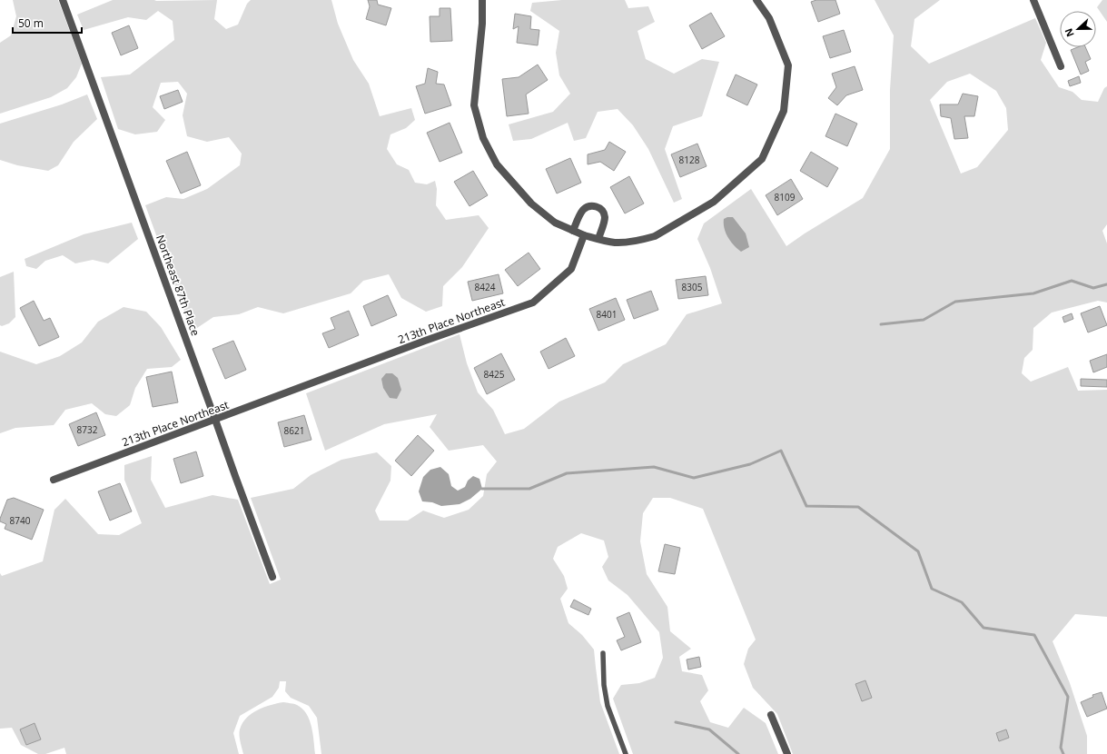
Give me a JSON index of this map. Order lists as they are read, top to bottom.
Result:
{
  "streets": {
    "street": ["Northeast 87th Place", "213th Place Northeast"]
  },
  "crossings": [
    ["Northeast 87th Place", "213th Place Northeast"]
  ],
  "house_numbers": [
    "8128",
    "8109",
    "8424",
    "8305",
    "8401",
    "8425",
    "8732",
    "8621",
    "8740"
  ],
  "scale_bar": "50 m",
  "north": "left"
}
